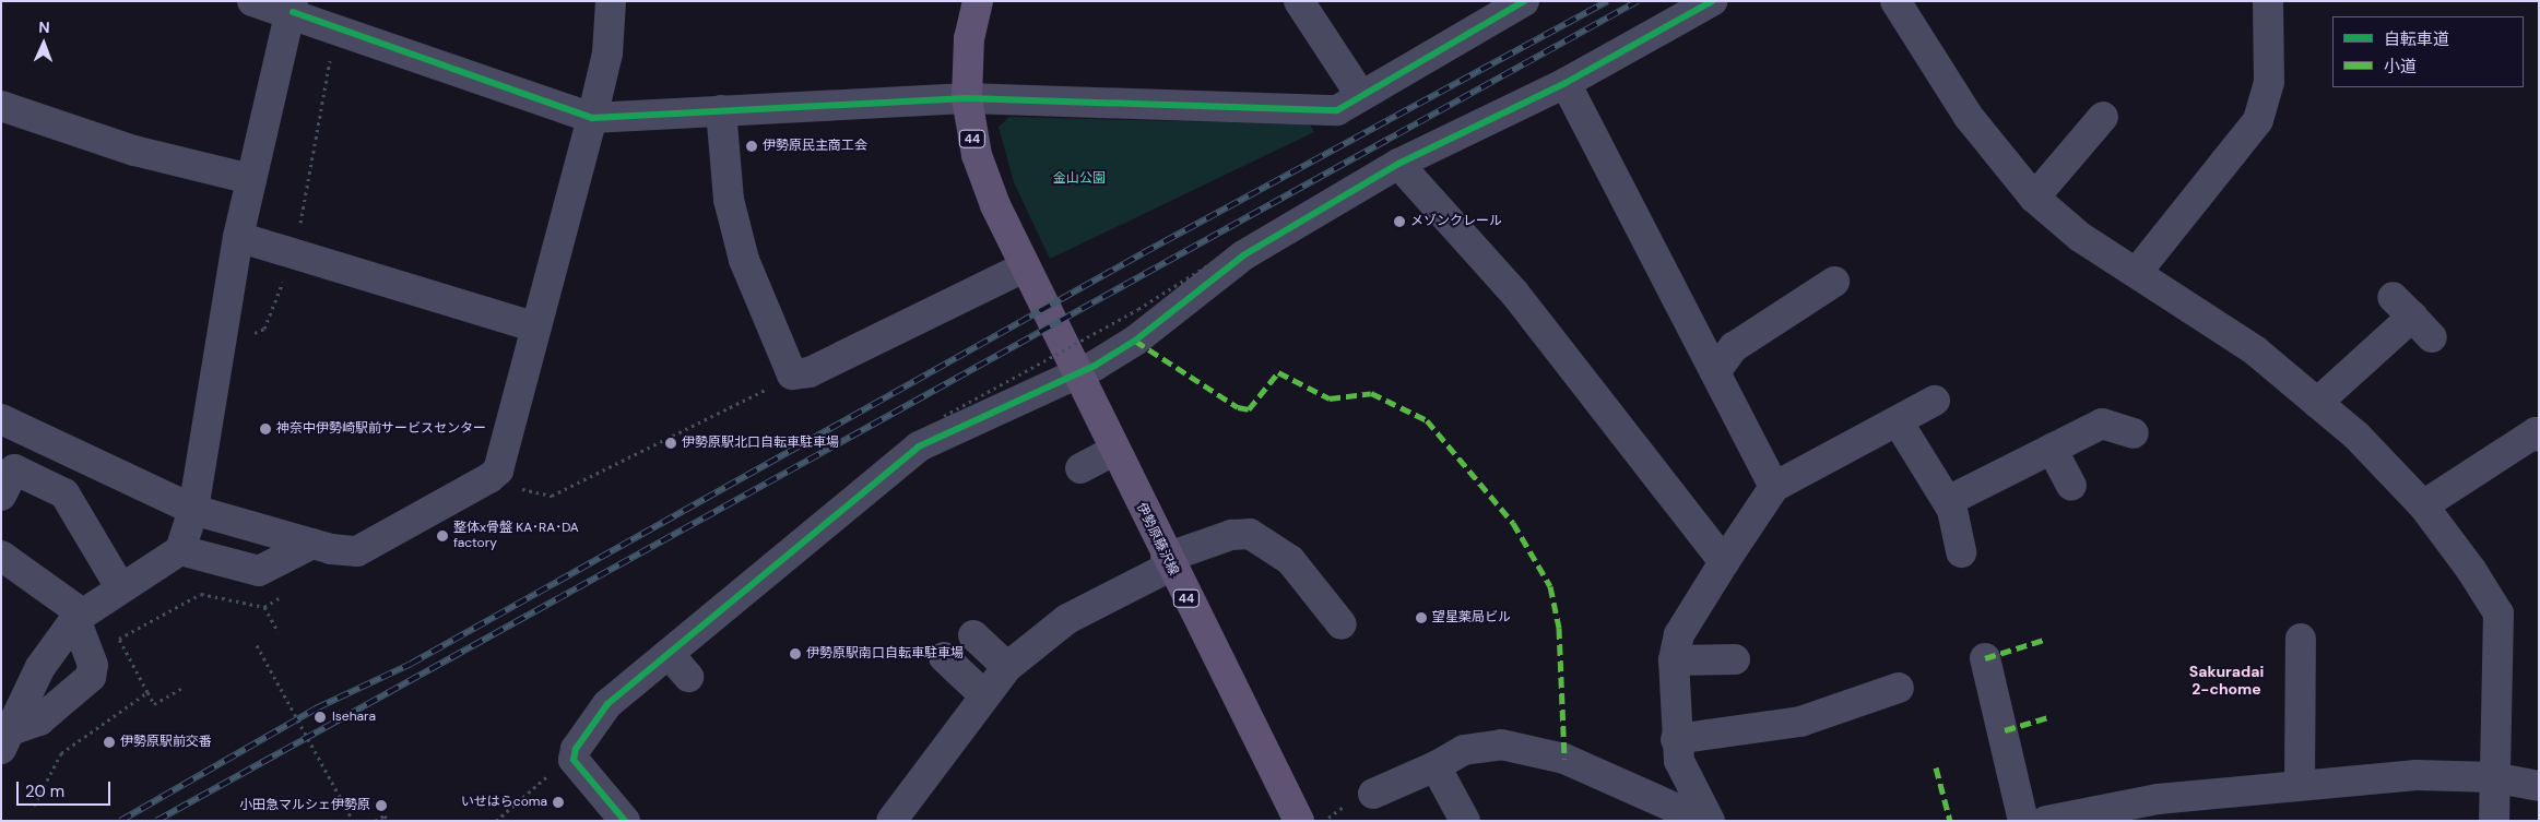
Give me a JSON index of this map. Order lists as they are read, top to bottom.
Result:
{
  "streets": {
    "main road": ["44", "伊勢原藤沢線"]
  },
  "crossings": [
    ["44", "伊勢原藤沢線"]
  ],
  "districts": ["Sakuradai 2-chome"],
  "parks": ["金山公園"],
  "places": [
    "伊勢原民主商工会",
    "メゾンクレール",
    "神奈中伊勢崎駅前サービスセンター",
    "伊勢原駅北口自転車駐車場",
    "整体x骨盤 KA･RA･DA factory",
    "望星薬局ビル",
    "伊勢原駅南口自転車駐車場",
    "Isehara",
    "伊勢原駅前交番",
    "いせはらcoma",
    "小田急マルシェ伊勢原"
  ],
  "legend": ["自転車道", "小道"],
  "scale_bar": "20 m",
  "north": "top"
}
